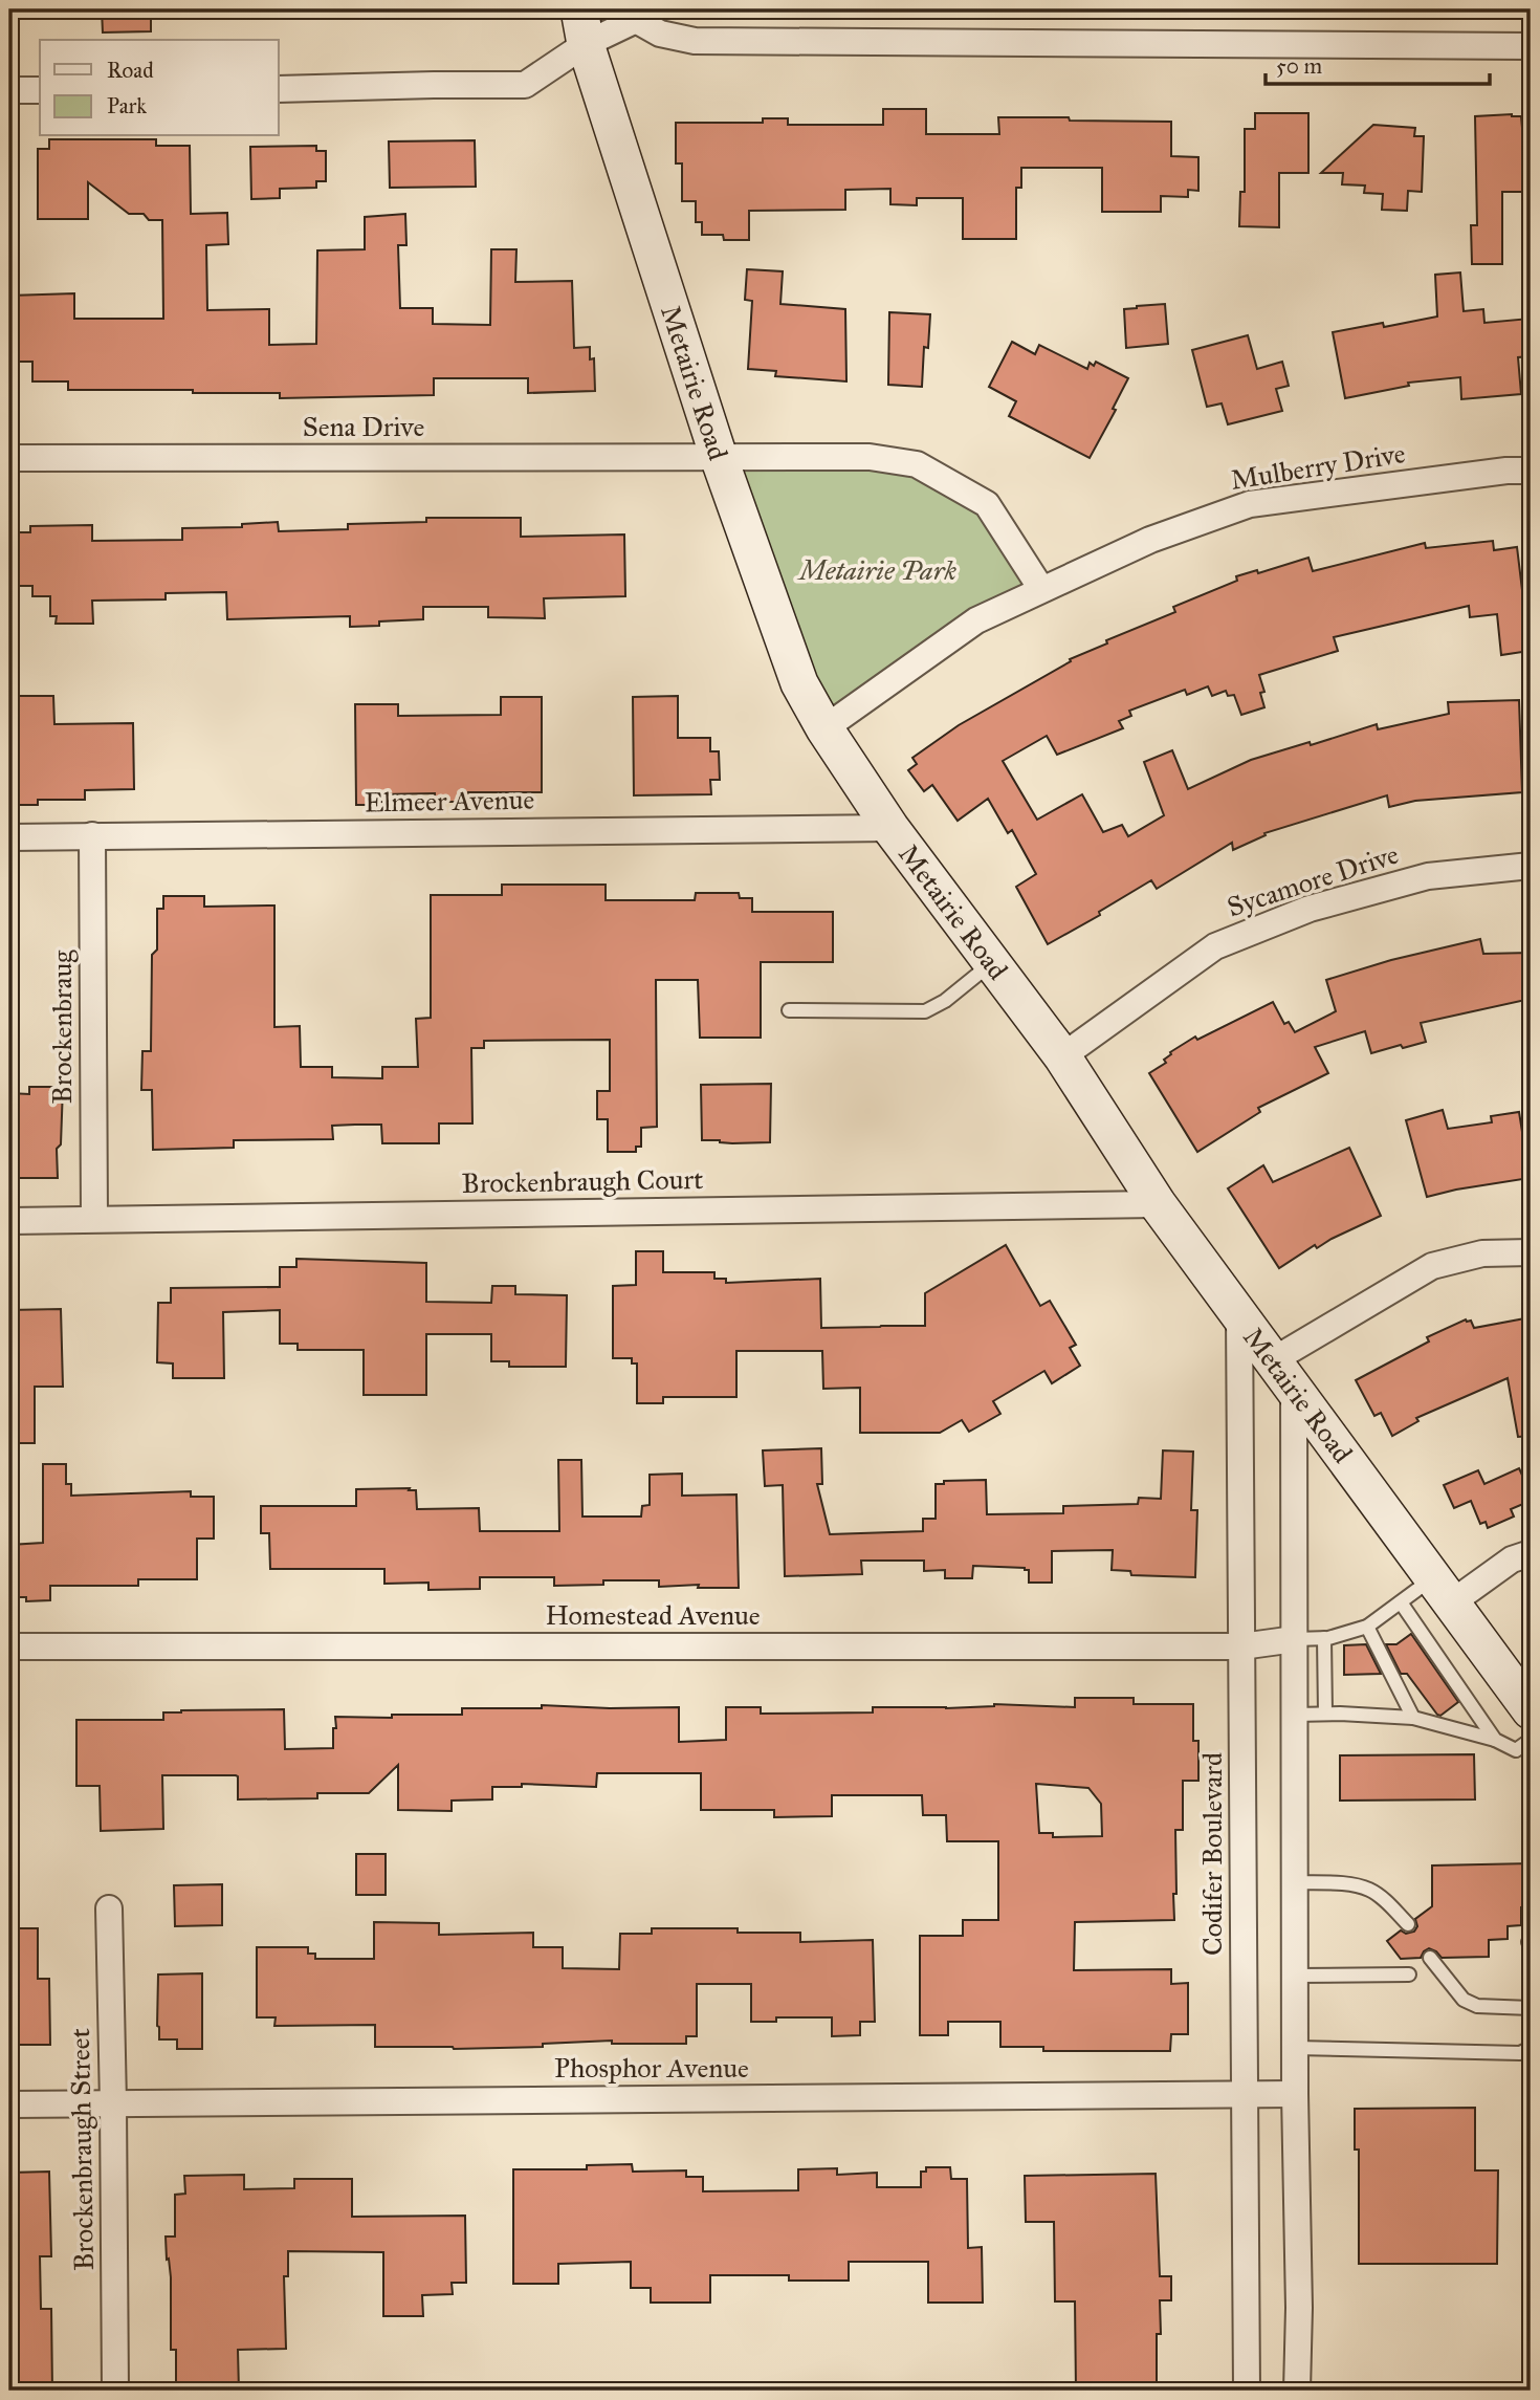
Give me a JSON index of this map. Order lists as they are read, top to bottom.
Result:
{
  "streets": {
    "main road": ["Metairie Road"],
    "street": [
      "Sena Drive",
      "Mulberry Drive",
      "Elmeer Avenue",
      "Sycamore Drive",
      "Brockenbraug",
      "Brockenbraugh Court",
      "Homestead Avenue",
      "Codifer Boulevard",
      "Phosphor Avenue",
      "Brockenbraugh Street"
    ]
  },
  "crossings": [
    ["Metairie Road", "Sena Drive"],
    ["Metairie Road", "Mulberry Drive"],
    ["Metairie Road", "Elmeer Avenue"],
    ["Metairie Road", "Sycamore Drive"],
    ["Metairie Road", "Brockenbraugh Court"],
    ["Metairie Road", "Codifer Boulevard"],
    ["Elmeer Avenue", "Brockenbraug"],
    ["Brockenbraug", "Brockenbraugh Court"],
    ["Homestead Avenue", "Codifer Boulevard"],
    ["Codifer Boulevard", "Phosphor Avenue"],
    ["Phosphor Avenue", "Brockenbraugh Street"]
  ],
  "parks": ["Metairie Park"],
  "legend": ["Road", "Park"],
  "scale_bar": "50 m"
}
